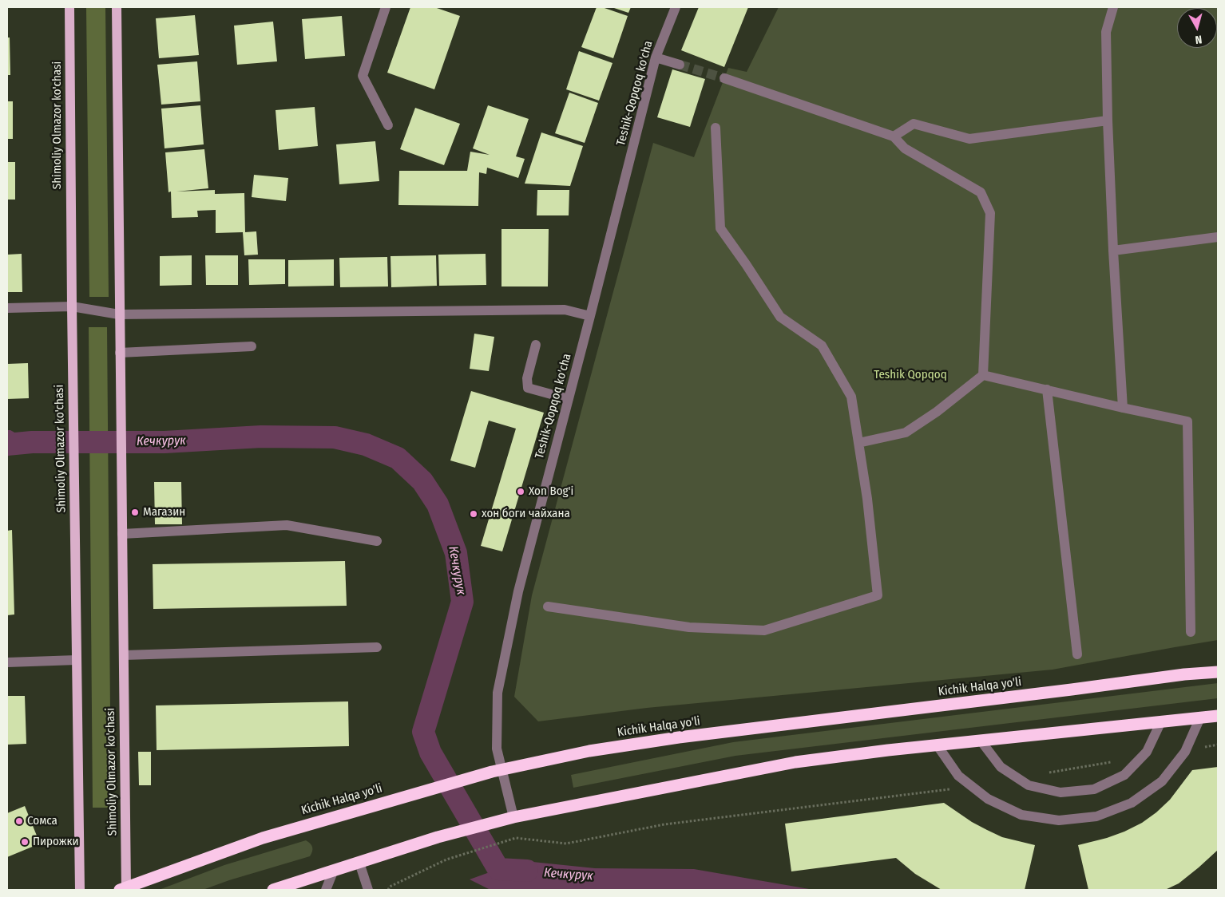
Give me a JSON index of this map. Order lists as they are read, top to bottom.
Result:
{
  "streets": {
    "highway": ["Kichik Halqa yo'li"],
    "main road": ["Shimoliy Olmazor ko'chasi"],
    "street": ["Teshik-Qopqoq ko'cha"]
  },
  "crossings": [
    ["Teshik-Qopqoq ko'cha", "Kichik Halqa yo'li"],
    ["Shimoliy Olmazor ko'chasi", "Kichik Halqa yo'li"]
  ],
  "water": ["Кечкурук"],
  "parks": ["Teshik Qopqoq"],
  "places": [
    "Xon Bog'i",
    "Магазин",
    "хон боги чайхана",
    "Сомса",
    "Пирожки"
  ],
  "north": "bottom"
}
